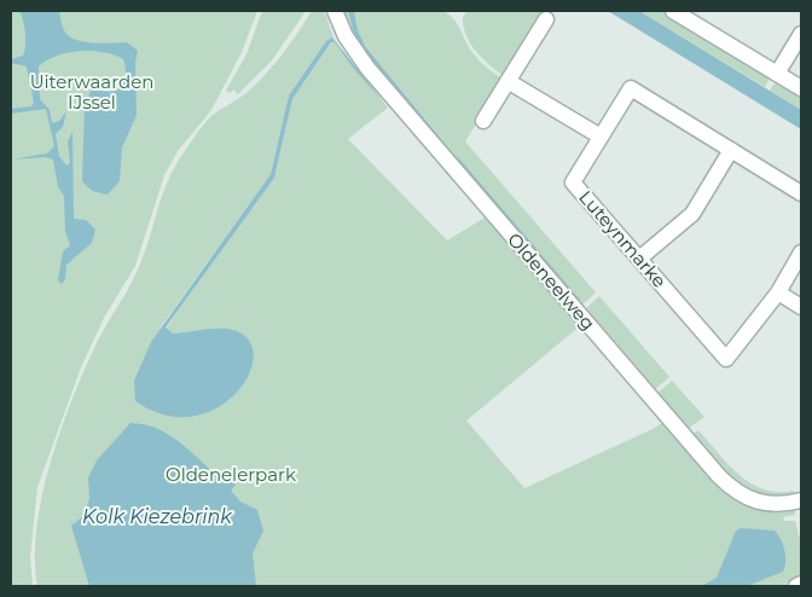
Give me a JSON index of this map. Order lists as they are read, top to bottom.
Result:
{
  "streets": {
    "street": ["Luteynmarke", "Oldeneelweg"]
  },
  "water": ["Kolk Kiezebrink"],
  "parks": ["Uiterwaarden IJssel", "Oldenelerpark"]
}
